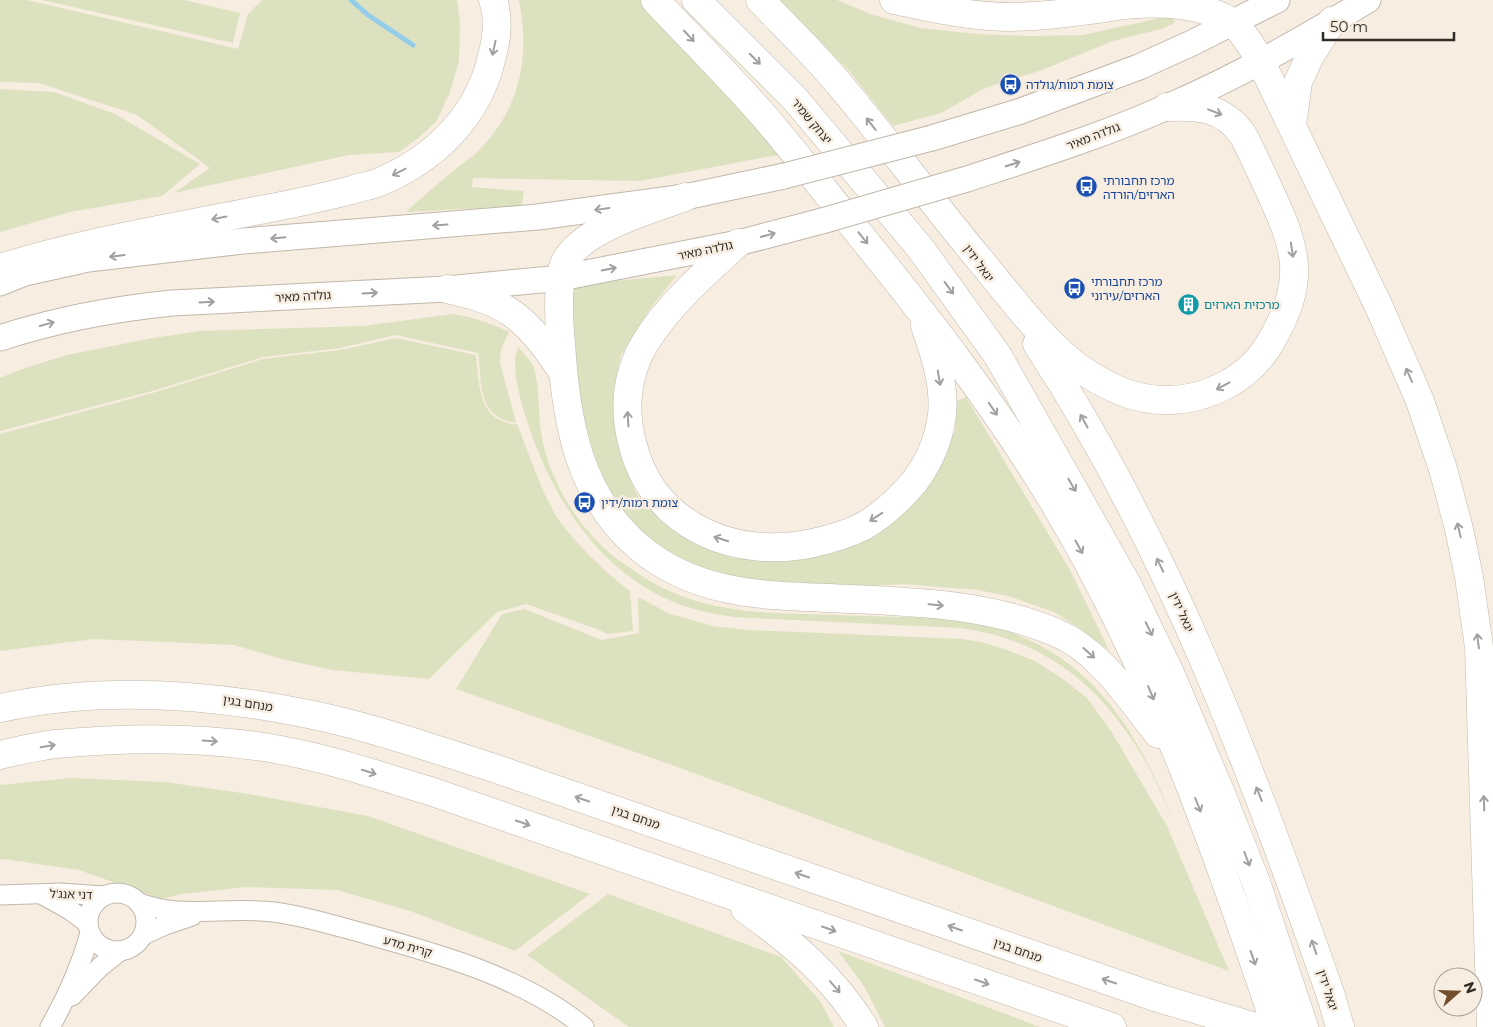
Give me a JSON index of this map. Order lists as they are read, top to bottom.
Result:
{
  "streets": {
    "highway": ["יצחק שמיר", "יגאל ידין", "מנחם בגין"],
    "main road": ["גולדה מאיר"],
    "street": ["דני אנג'ל", "קרית מדע"]
  },
  "crossings": [
    ["דני אנג'ל", "קרית מדע"]
  ],
  "places": {
    "bus stop": [
      "צומת רמות/גולדה",
      "מרכז תחבורתי הארזים/הורדה",
      "מרכז תחבורתי הארזים/עירוני",
      "צומת רמות/ידין"
    ],
    "building": ["מרכזית הארזים"]
  },
  "scale_bar": "50 m",
  "north": "right"
}
